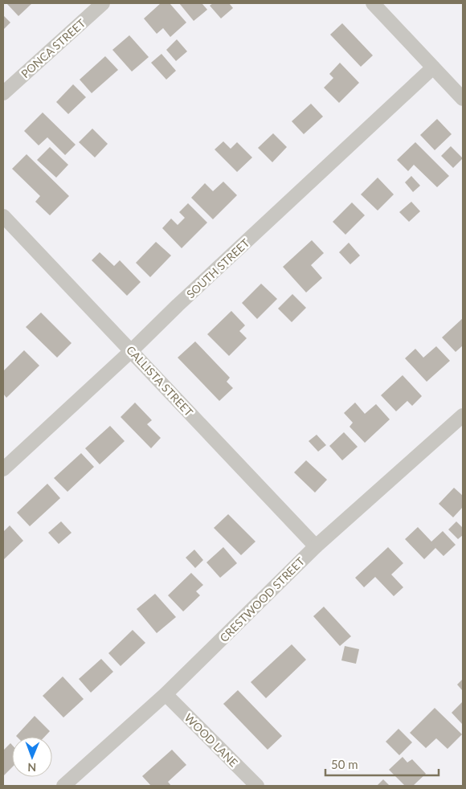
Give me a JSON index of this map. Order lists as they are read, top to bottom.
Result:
{
  "streets": {
    "street": [
      "PONCA STREET",
      "SOUTH STREET",
      "CALLISTA STREET",
      "CRESTWOOD STREET",
      "WOOD LANE"
    ]
  },
  "crossings": [
    ["SOUTH STREET", "CALLISTA STREET"],
    ["CALLISTA STREET", "CRESTWOOD STREET"],
    ["CRESTWOOD STREET", "WOOD LANE"]
  ],
  "scale_bar": "50 m",
  "north": "bottom"
}
